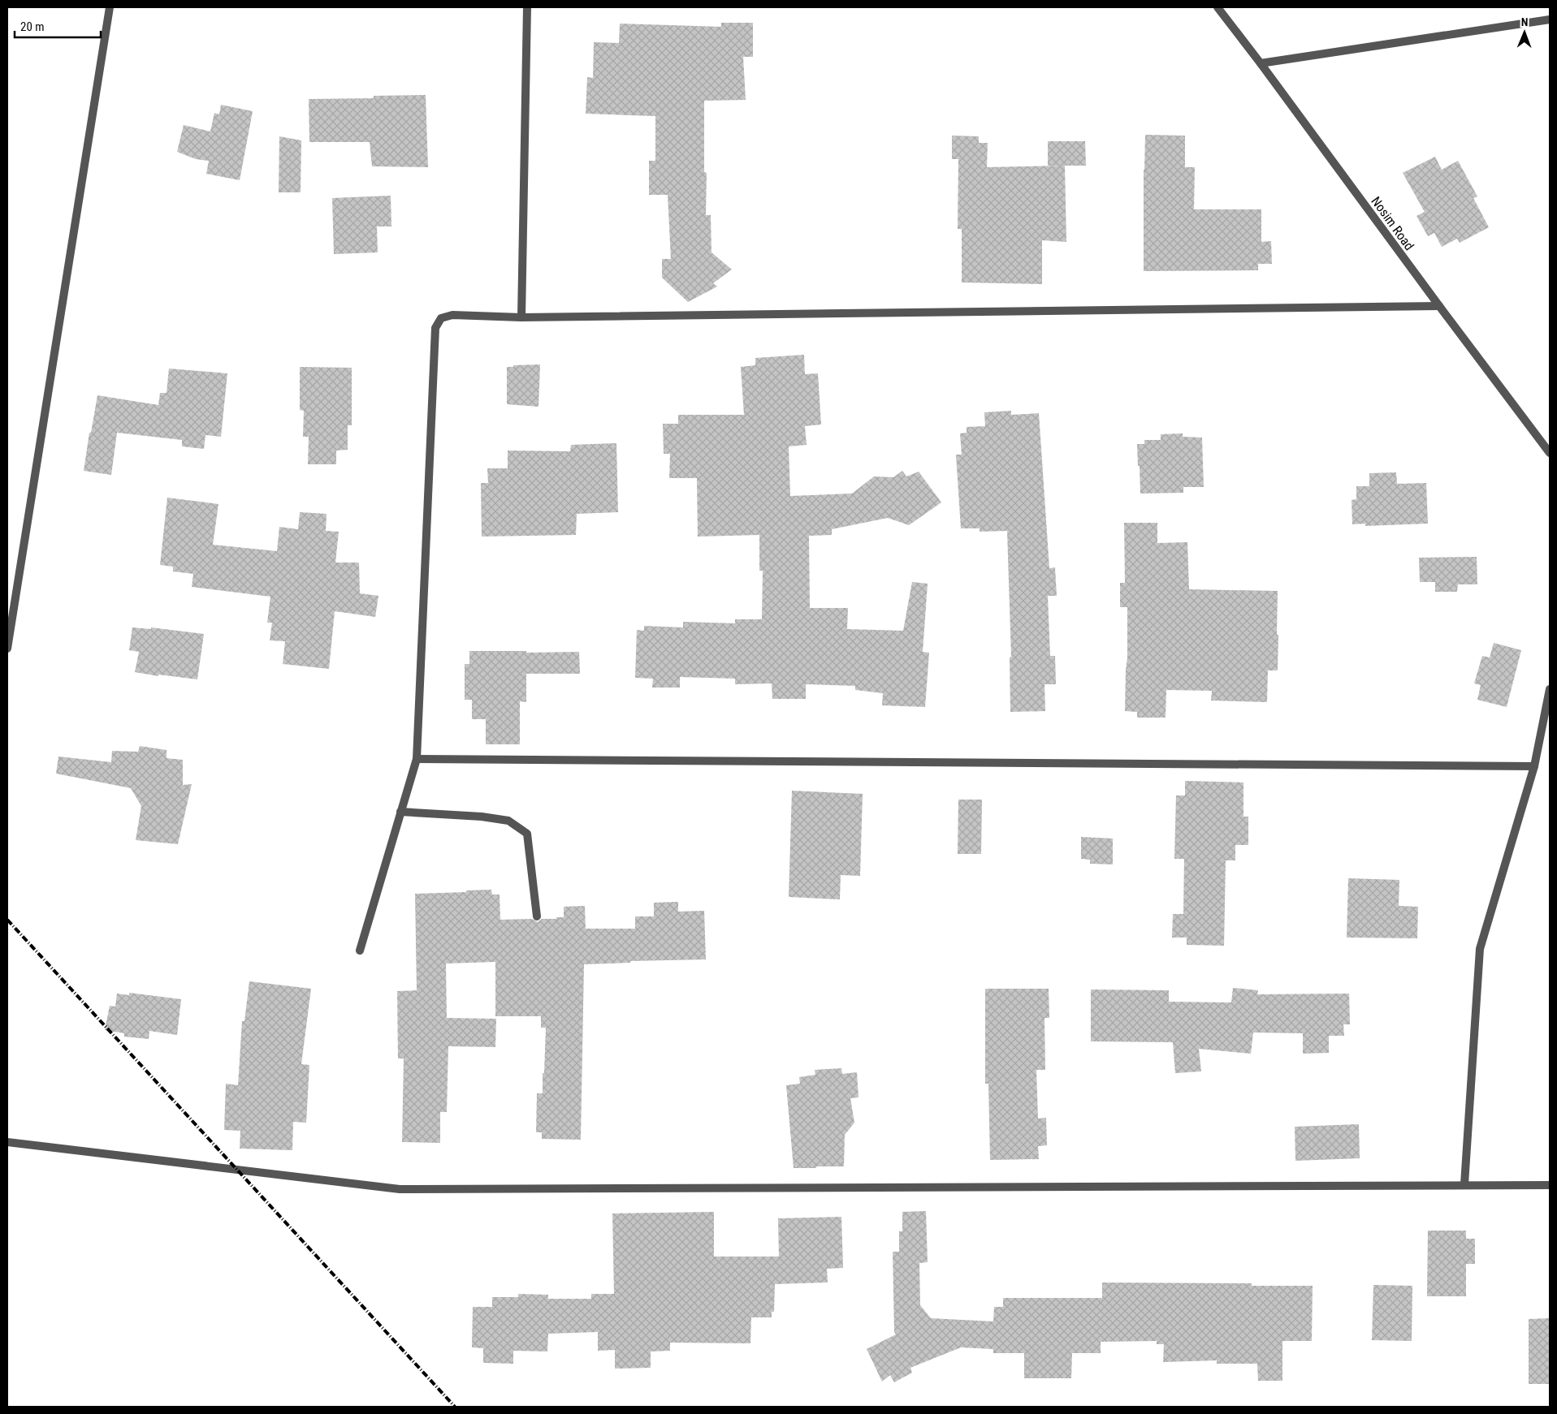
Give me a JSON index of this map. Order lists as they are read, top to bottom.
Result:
{
  "streets": {
    "street": ["Nosim Road"]
  },
  "scale_bar": "20 m",
  "north": "top"
}
